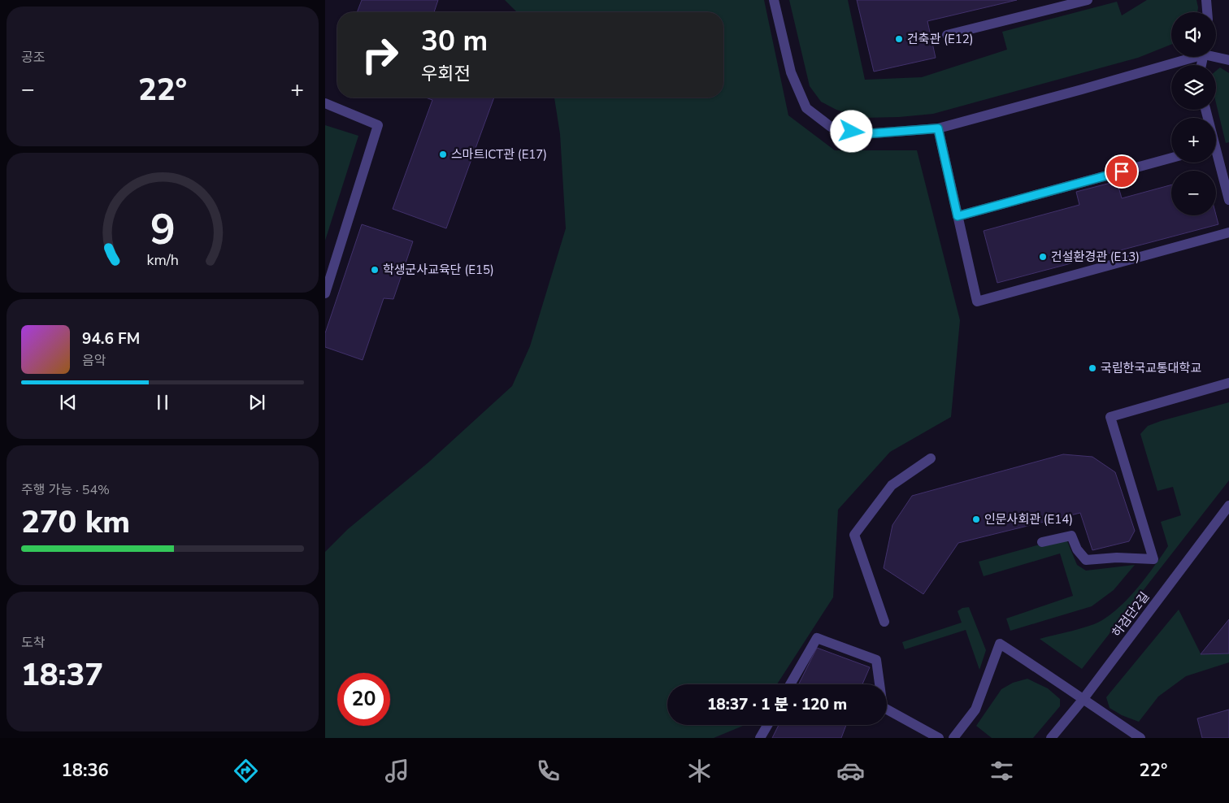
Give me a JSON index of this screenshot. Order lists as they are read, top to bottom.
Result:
{
  "streets": {
    "lane": ["하검단2길"]
  },
  "places": [
    "건축관 (E12)",
    "스마트ICT관 (E17)",
    "건설환경관 (E13)",
    "학생군사교육단 (E15)",
    "국립한국교통대학교",
    "인문사회관 (E14)"
  ],
  "page": {
    "tile": [
      "공조",
      ["주행 가능 · 54%", "270 km"],
      ["도착", "18:37"]
    ],
    "map_buttons": ["+", "−"],
    "turn": ["30 m", "우회전"],
    "heat": ["−", "22°", "+"],
    "song": ["94.6 FM", "음악"],
    "limit": "20",
    "trip": "18:37 · 1 분 · 120 m",
    "tabs": ["18:36", "22°"],
    "gauge": ["9", "km/h"]
  }
}
